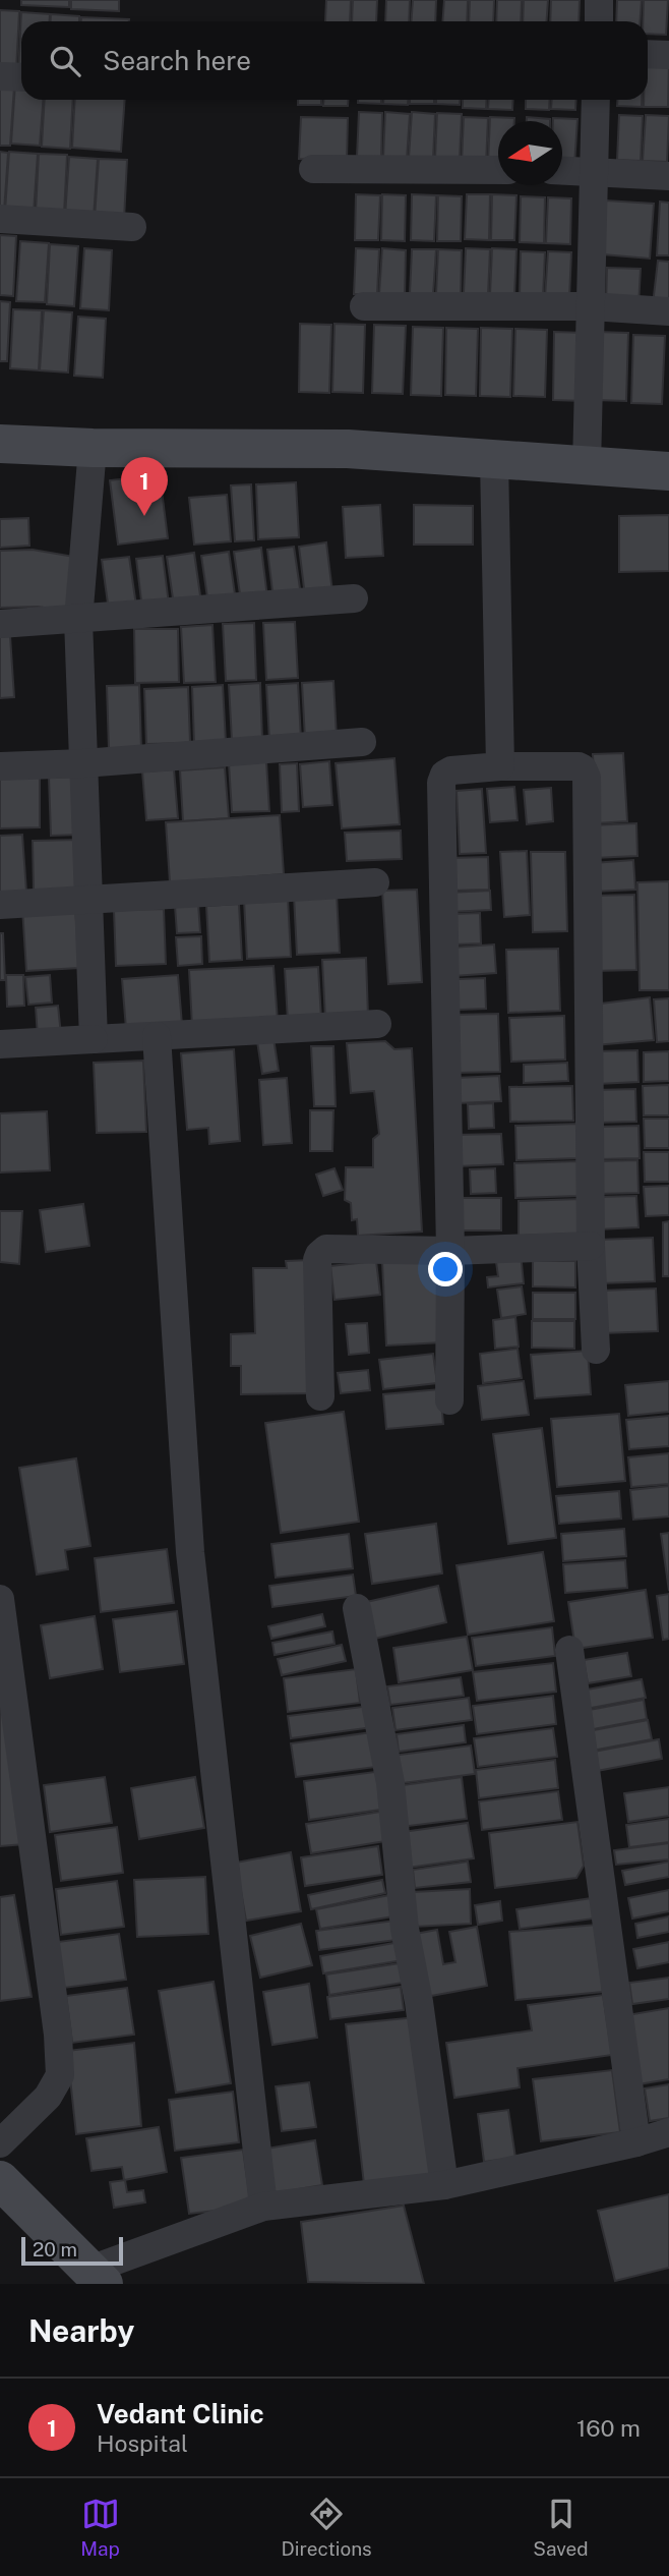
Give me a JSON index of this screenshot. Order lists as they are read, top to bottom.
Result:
{
  "scale_bar": "20 m",
  "north": "left",
  "page": {
    "search": "Search here",
    "pins": "1",
    "scale": "20 m",
    "heading": "Nearby",
    "list": [
      {
        "mark": "1",
        "name": "Vedant Clinic",
        "note": "Hospital",
        "value": "160 m"
      }
    ],
    "nav": ["Map", "Directions", "Saved"]
  }
}
